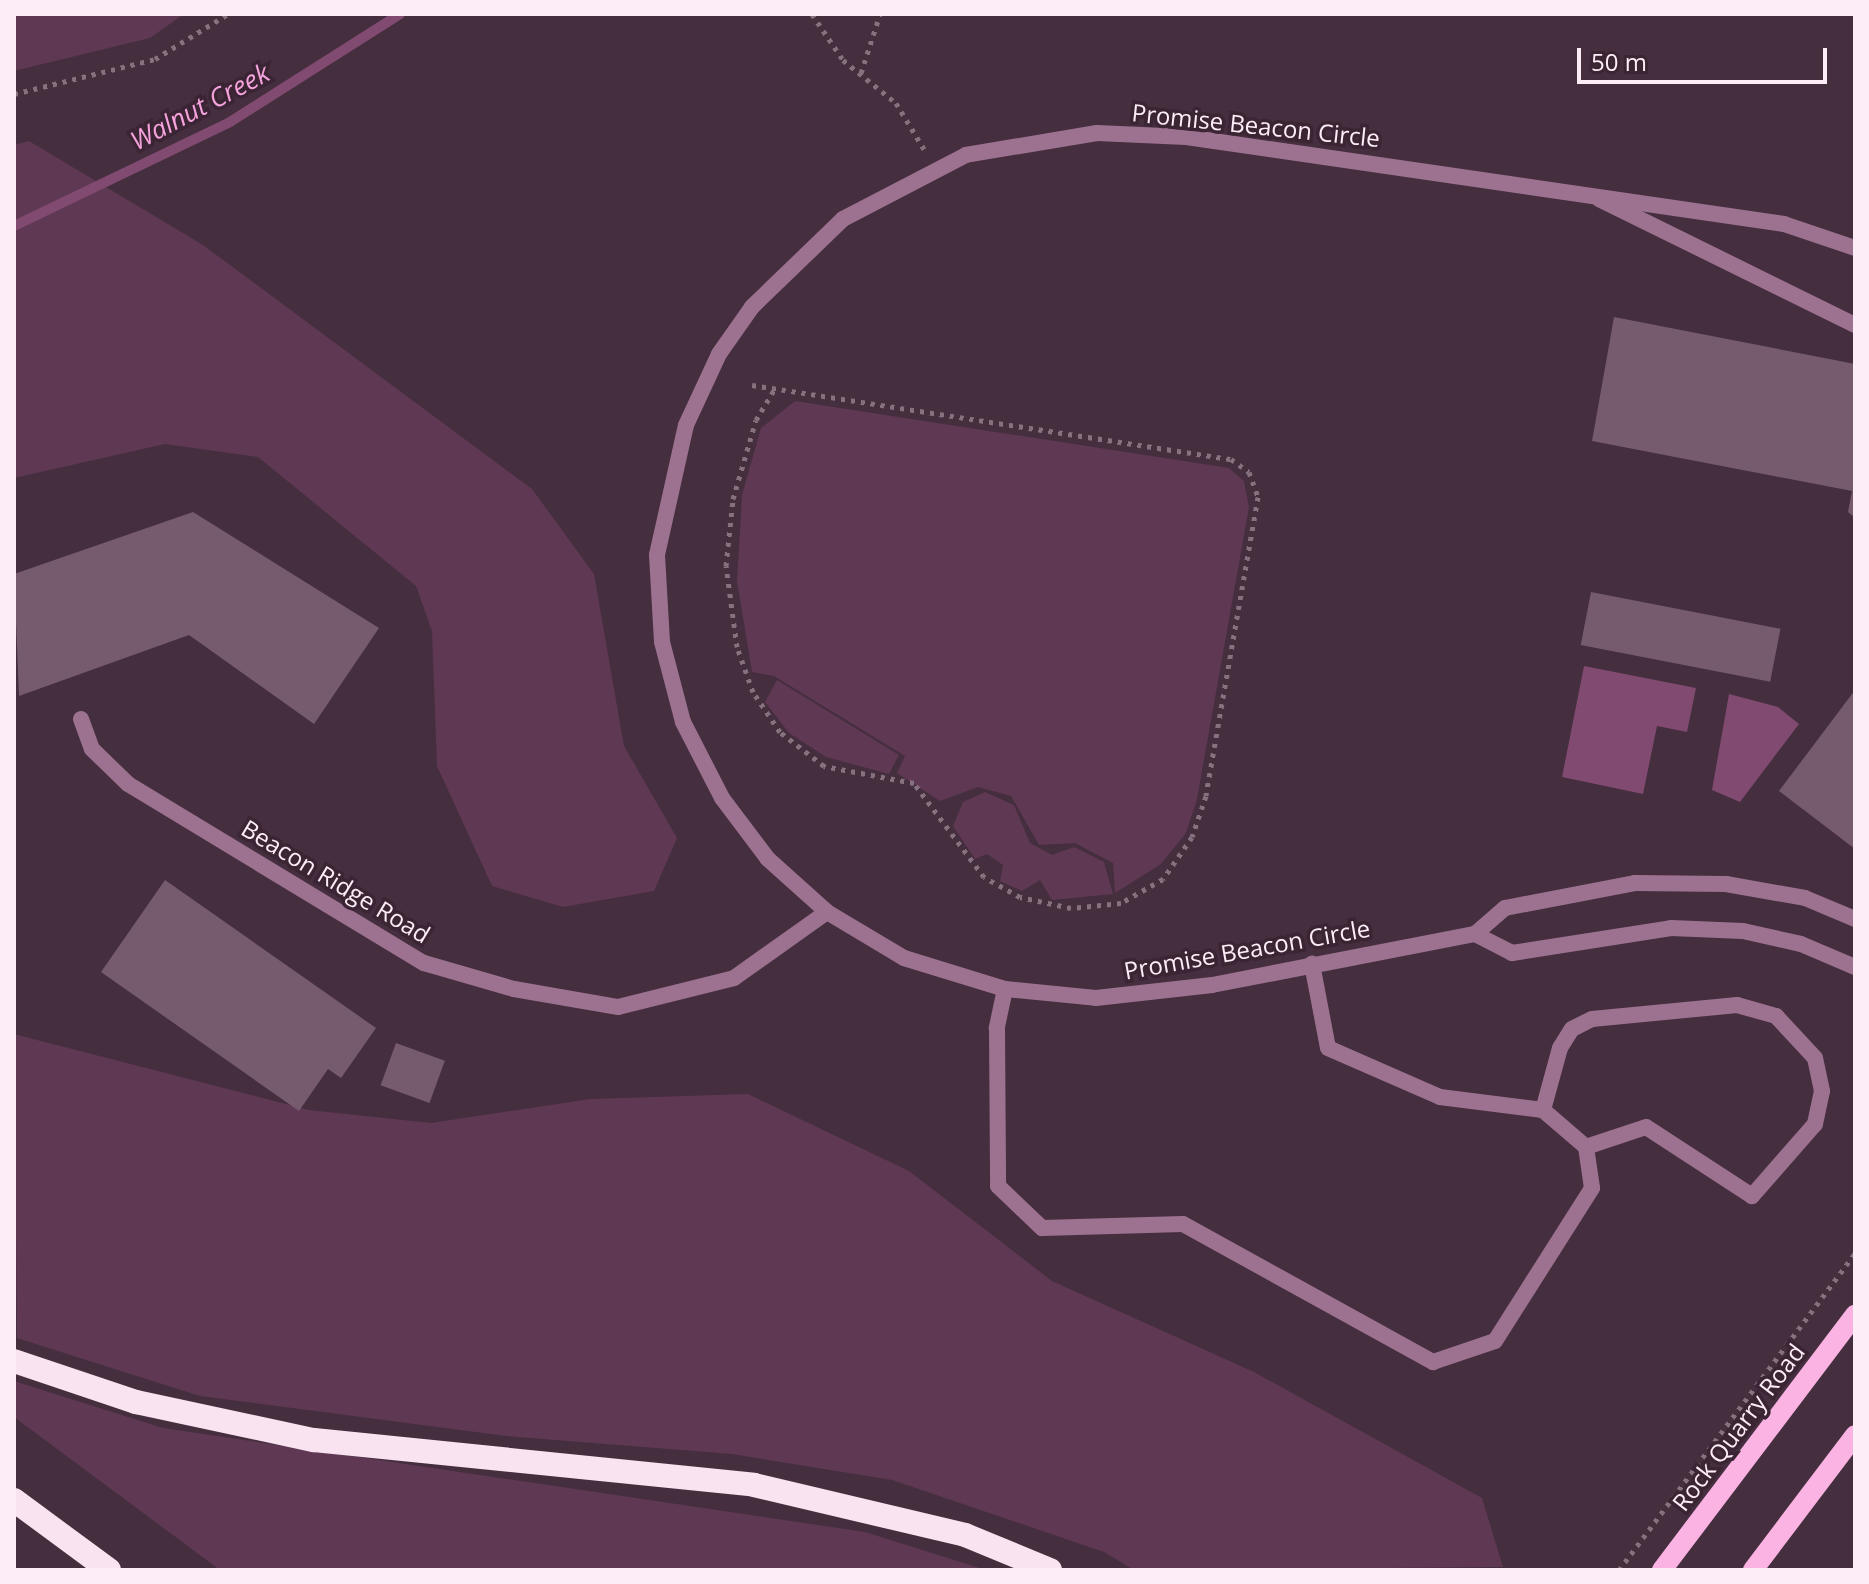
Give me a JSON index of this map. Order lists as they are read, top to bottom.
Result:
{
  "streets": {
    "main road": ["Rock Quarry Road"],
    "street": ["Promise Beacon Circle", "Beacon Ridge Road"]
  },
  "crossings": [
    ["Promise Beacon Circle", "Beacon Ridge Road"]
  ],
  "water": ["Walnut Creek"],
  "scale_bar": "50 m"
}
